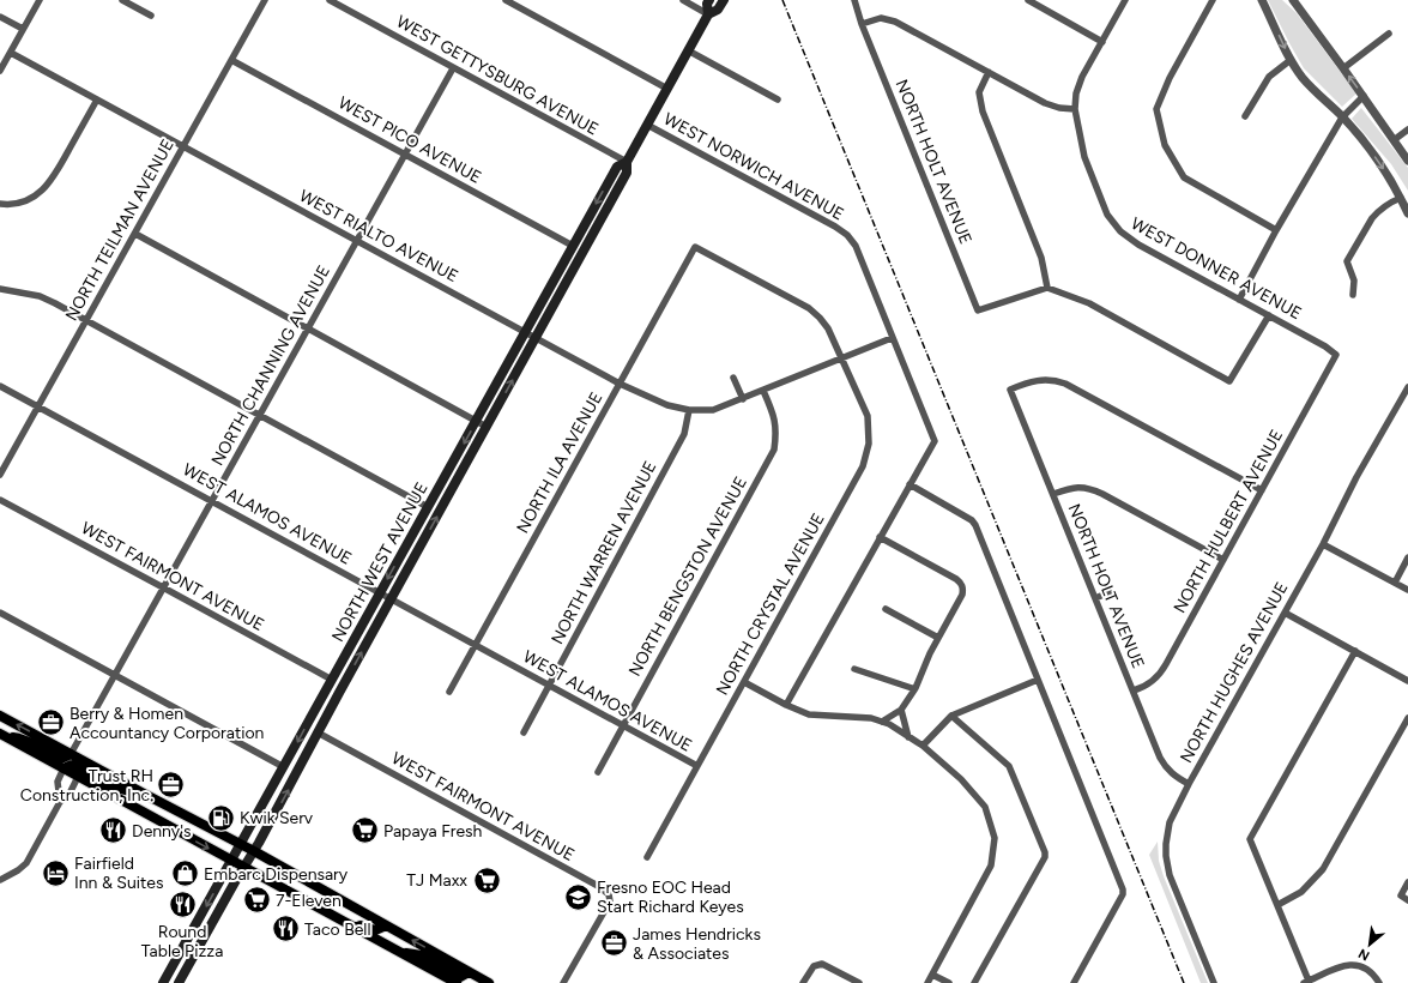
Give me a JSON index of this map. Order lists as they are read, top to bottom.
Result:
{
  "streets": {
    "main road": ["NORTH WEST AVENUE"],
    "street": [
      "WEST GETTYSBURG AVENUE",
      "WEST PICO AVENUE",
      "NORTH HOLT AVENUE",
      "WEST NORWICH AVENUE",
      "NORTH TEILMAN AVENUE",
      "WEST RIALTO AVENUE",
      "WEST DONNER AVENUE",
      "NORTH CHANNING AVENUE",
      "NORTH ILA AVENUE",
      "WEST ALAMOS AVENUE",
      "NORTH HULBERT AVENUE",
      "NORTH WARREN AVENUE",
      "WEST FAIRMONT AVENUE",
      "NORTH BENGSTON AVENUE",
      "NORTH CRYSTAL AVENUE",
      "NORTH HUGHES AVENUE"
    ]
  },
  "crossings": [
    ["WEST GETTYSBURG AVENUE", "NORTH CHANNING AVENUE"],
    ["WEST GETTYSBURG AVENUE", "NORTH WEST AVENUE"],
    ["WEST PICO AVENUE", "NORTH TEILMAN AVENUE"],
    ["WEST PICO AVENUE", "NORTH CHANNING AVENUE"],
    ["WEST PICO AVENUE", "NORTH WEST AVENUE"],
    ["NORTH HOLT AVENUE", "NORTH HULBERT AVENUE"],
    ["NORTH HOLT AVENUE", "NORTH HUGHES AVENUE"],
    ["WEST NORWICH AVENUE", "WEST RIALTO AVENUE"],
    ["WEST NORWICH AVENUE", "NORTH WEST AVENUE"],
    ["NORTH TEILMAN AVENUE", "WEST RIALTO AVENUE"],
    ["NORTH TEILMAN AVENUE", "WEST ALAMOS AVENUE"],
    ["WEST RIALTO AVENUE", "NORTH CHANNING AVENUE"],
    ["WEST RIALTO AVENUE", "NORTH ILA AVENUE"],
    ["WEST RIALTO AVENUE", "NORTH WARREN AVENUE"],
    ["WEST RIALTO AVENUE", "NORTH WEST AVENUE"],
    ["WEST RIALTO AVENUE", "NORTH BENGSTON AVENUE"],
    ["WEST RIALTO AVENUE", "NORTH CRYSTAL AVENUE"],
    ["WEST DONNER AVENUE", "NORTH HULBERT AVENUE"],
    ["NORTH CHANNING AVENUE", "WEST ALAMOS AVENUE"],
    ["NORTH CHANNING AVENUE", "WEST FAIRMONT AVENUE"],
    ["NORTH ILA AVENUE", "WEST ALAMOS AVENUE"],
    ["NORTH ILA AVENUE", "NORTH CRYSTAL AVENUE"],
    ["WEST ALAMOS AVENUE", "NORTH WARREN AVENUE"],
    ["WEST ALAMOS AVENUE", "NORTH WEST AVENUE"],
    ["WEST ALAMOS AVENUE", "NORTH BENGSTON AVENUE"],
    ["WEST ALAMOS AVENUE", "NORTH CRYSTAL AVENUE"],
    ["NORTH WEST AVENUE", "WEST FAIRMONT AVENUE"]
  ],
  "places": {
    "office": ["Berry & Homen Accountancy Corporation", "Trust RH Construction, Inc.", "James Hendricks & Associates"],
    "fuel station": ["Kwik Serv"],
    "restaurant": ["Denny's", "Round Table Pizza", "Taco Bell"],
    "supermarket": ["Papaya Fresh", "TJ Maxx", "7-Eleven"],
    "hotel": ["Fairfield Inn & Suites"],
    "shop": ["Embarc Dispensary"],
    "school or university": ["Fresno EOC Head Start Richard Keyes"]
  },
  "north": "bottom left"
}
